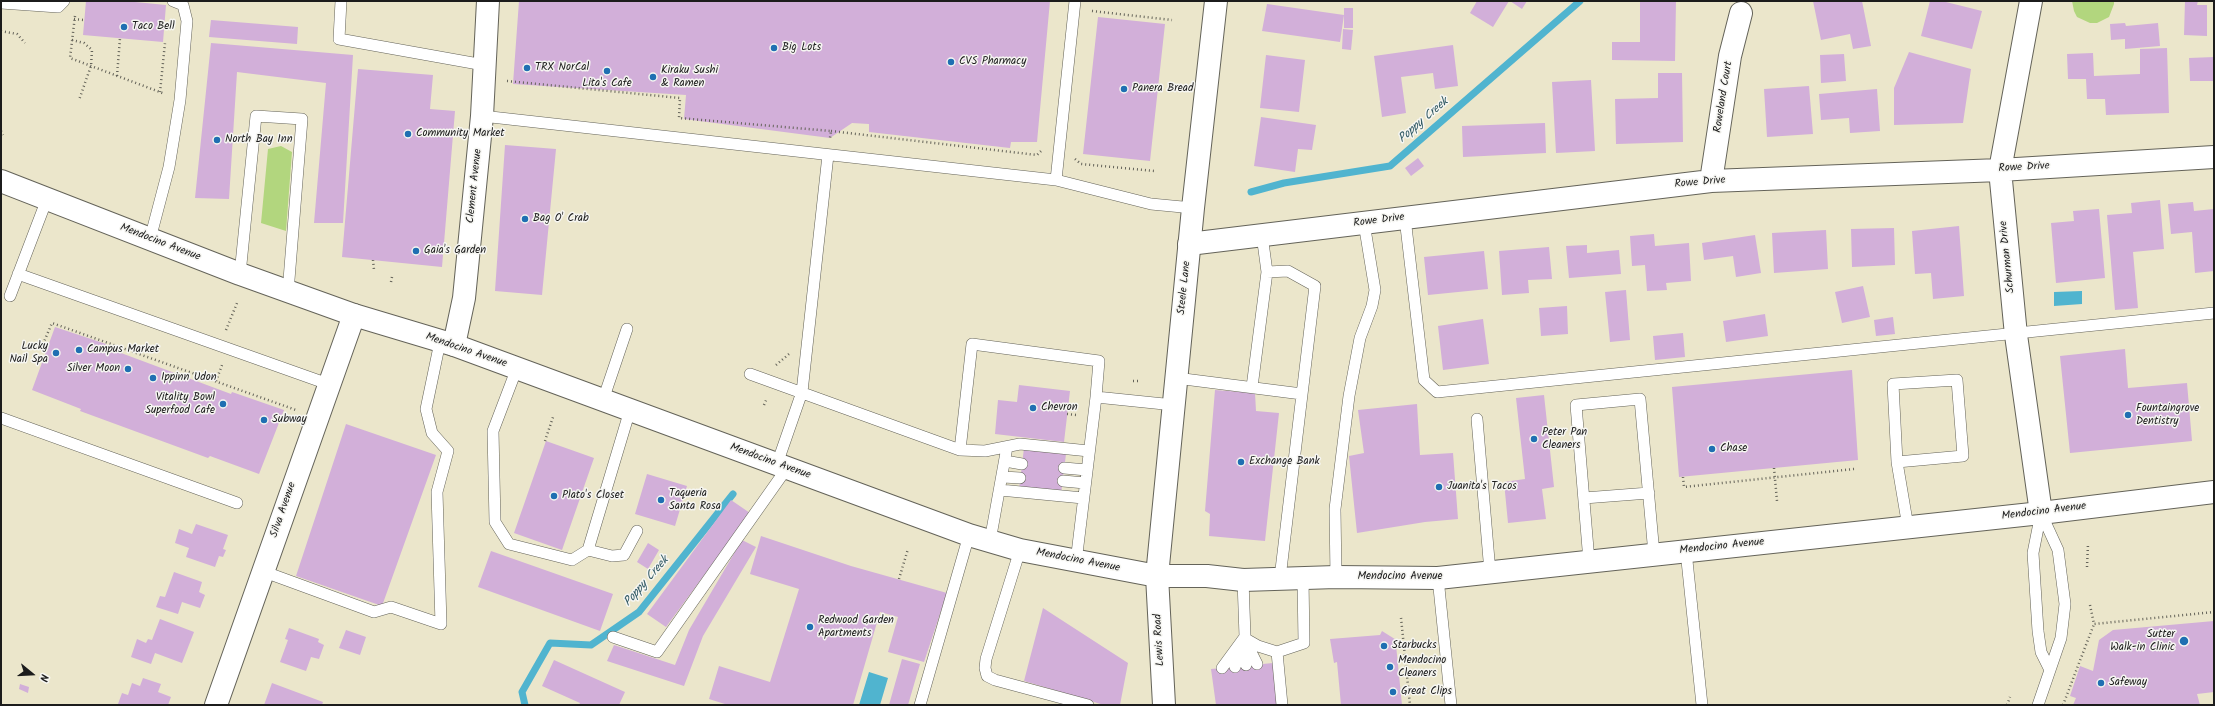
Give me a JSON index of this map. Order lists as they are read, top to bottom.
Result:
{
  "streets": {
    "main road": [
      "Roweland Court",
      "Rowe Drive",
      "Clement Avenue",
      "Mendocino Avenue",
      "Schurman Drive",
      "Steele Lane",
      "Silva Avenue",
      "Lewis Road"
    ]
  },
  "crossings": [
    ["Roweland Court", "Rowe Drive"],
    ["Rowe Drive", "Schurman Drive"],
    ["Rowe Drive", "Steele Lane"],
    ["Clement Avenue", "Mendocino Avenue"],
    ["Mendocino Avenue", "Schurman Drive"],
    ["Mendocino Avenue", "Steele Lane"],
    ["Mendocino Avenue", "Silva Avenue"],
    ["Mendocino Avenue", "Lewis Road"],
    ["Steele Lane", "Lewis Road"]
  ],
  "water": ["Poppy Creek"],
  "places": [
    "Taco Bell",
    "Big Lots",
    "CVS Pharmacy",
    "TRX NorCal",
    "Lita's Cafe",
    "Kiraku Sushi & Ramen",
    "Panera Bread",
    "Community Market",
    "North Bay Inn",
    "Bag O' Crab",
    "Gaia's Garden",
    "Campus Market",
    "Lucky Nail Spa",
    "Silver Moon",
    "Ippinn Udon",
    "Vitality Bowl Superfood Cafe",
    "Chevron",
    "Fountaingrove Dentistry",
    "Subway",
    "Peter Pan Cleaners",
    "Chase",
    "Exchange Bank",
    "Juanita's Tacos",
    "Plato's Closet",
    "Taqueria Santa Rosa",
    "Redwood Garden Apartments",
    "Sutter Walk-in Clinic",
    "Starbucks",
    "Mendocino Cleaners",
    "Safeway",
    "Great Clips"
  ],
  "north": "right"
}
